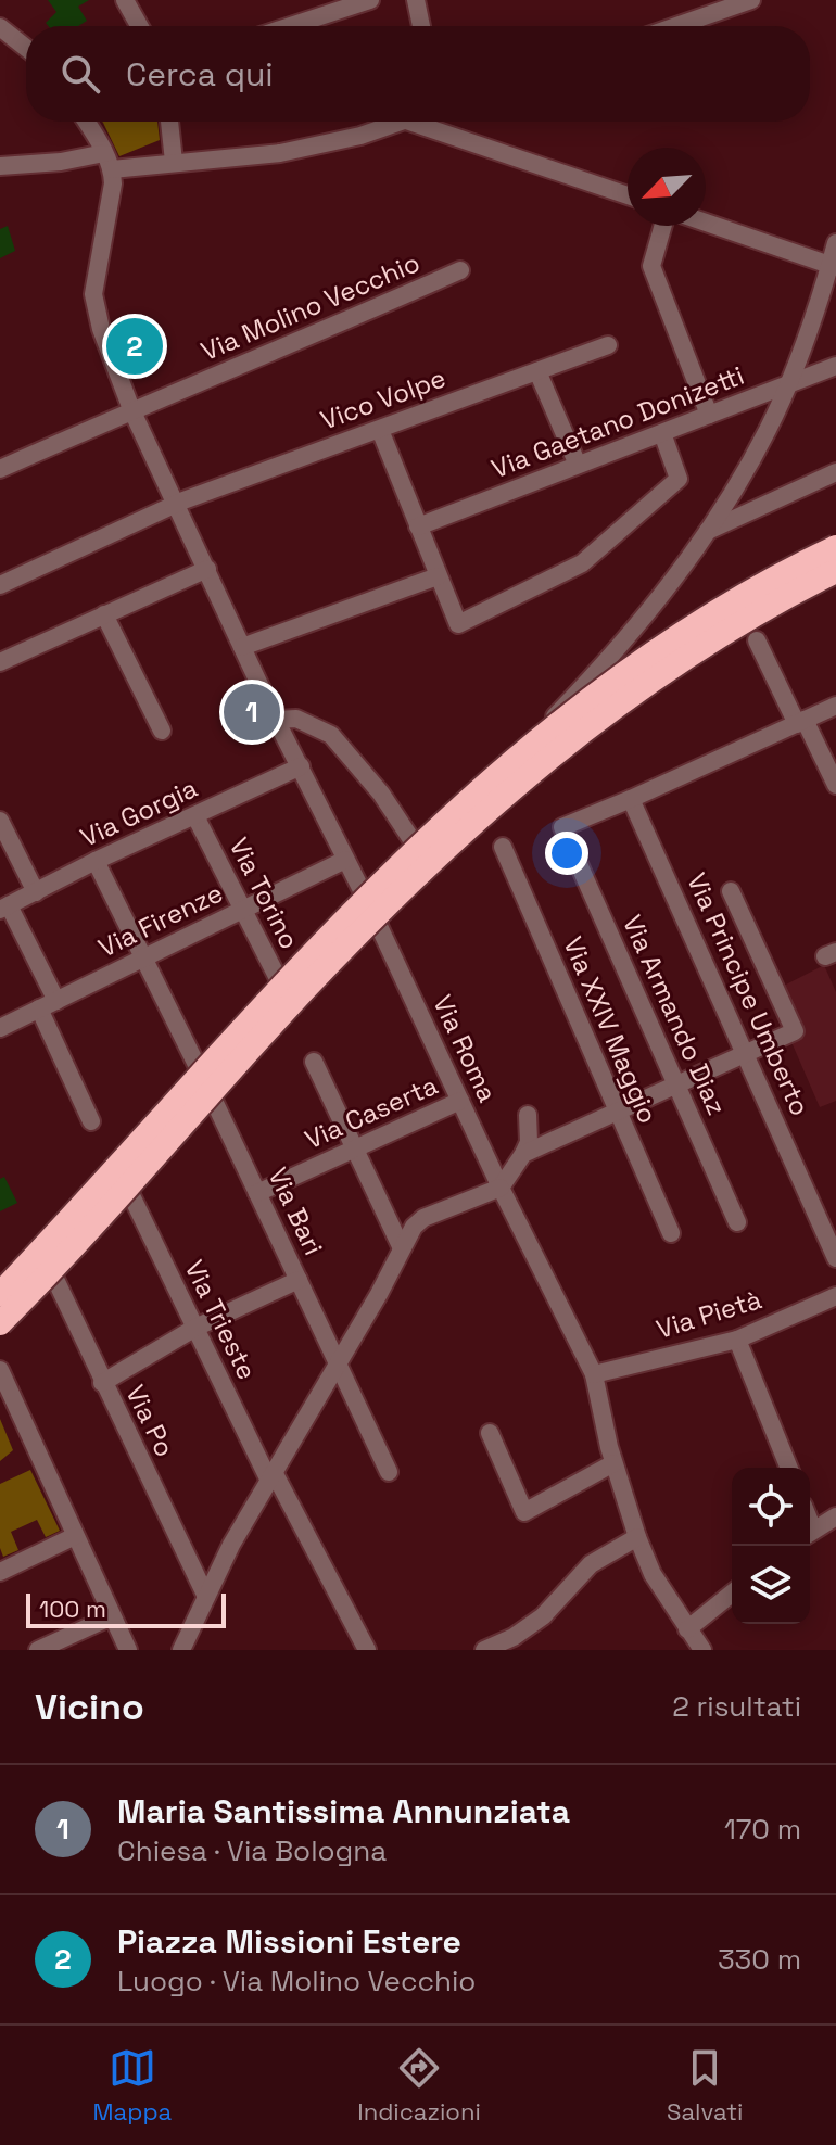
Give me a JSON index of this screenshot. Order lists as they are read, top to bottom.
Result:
{
  "streets": {
    "street": [
      "Via Molino Vecchio",
      "Vico Volpe",
      "Via Gaetano Donizetti",
      "Via Gorgia",
      "Via Torino",
      "Via Firenze",
      "Via Principe Umberto",
      "Via Armando Diaz",
      "Via XXIV Maggio",
      "Via Roma",
      "Via Caserta",
      "Via Bari",
      "Via Pietà",
      "Via Trieste",
      "Via Po"
    ]
  },
  "crossings": [
    ["Via Molino Vecchio", "Via Roma"],
    ["Vico Volpe", "Via Roma"],
    ["Via Gorgia", "Via Torino"],
    ["Via Gorgia", "Via Roma"],
    ["Via Gorgia", "Via Bari"],
    ["Via Torino", "Via Firenze"],
    ["Via Firenze", "Via Roma"],
    ["Via Firenze", "Via Bari"],
    ["Via Principe Umberto", "Via Armando Diaz"],
    ["Via Roma", "Via Caserta"],
    ["Via Roma", "Via Pietà"],
    ["Via Caserta", "Via Bari"]
  ],
  "scale_bar": "100 m",
  "north": "bottom left",
  "page": {
    "search": "Cerca qui",
    "pins": ["2", "1"],
    "scale": "100 m",
    "heading": ["Vicino", "2 risultati"],
    "list": [
      {
        "mark": "1",
        "name": "Maria Santissima Annunziata",
        "note": "Chiesa · Via Bologna",
        "value": "170 m"
      },
      {
        "mark": "2",
        "name": "Piazza Missioni Estere",
        "note": "Luogo · Via Molino Vecchio",
        "value": "330 m"
      }
    ],
    "nav": ["Mappa", "Indicazioni", "Salvati"]
  }
}
